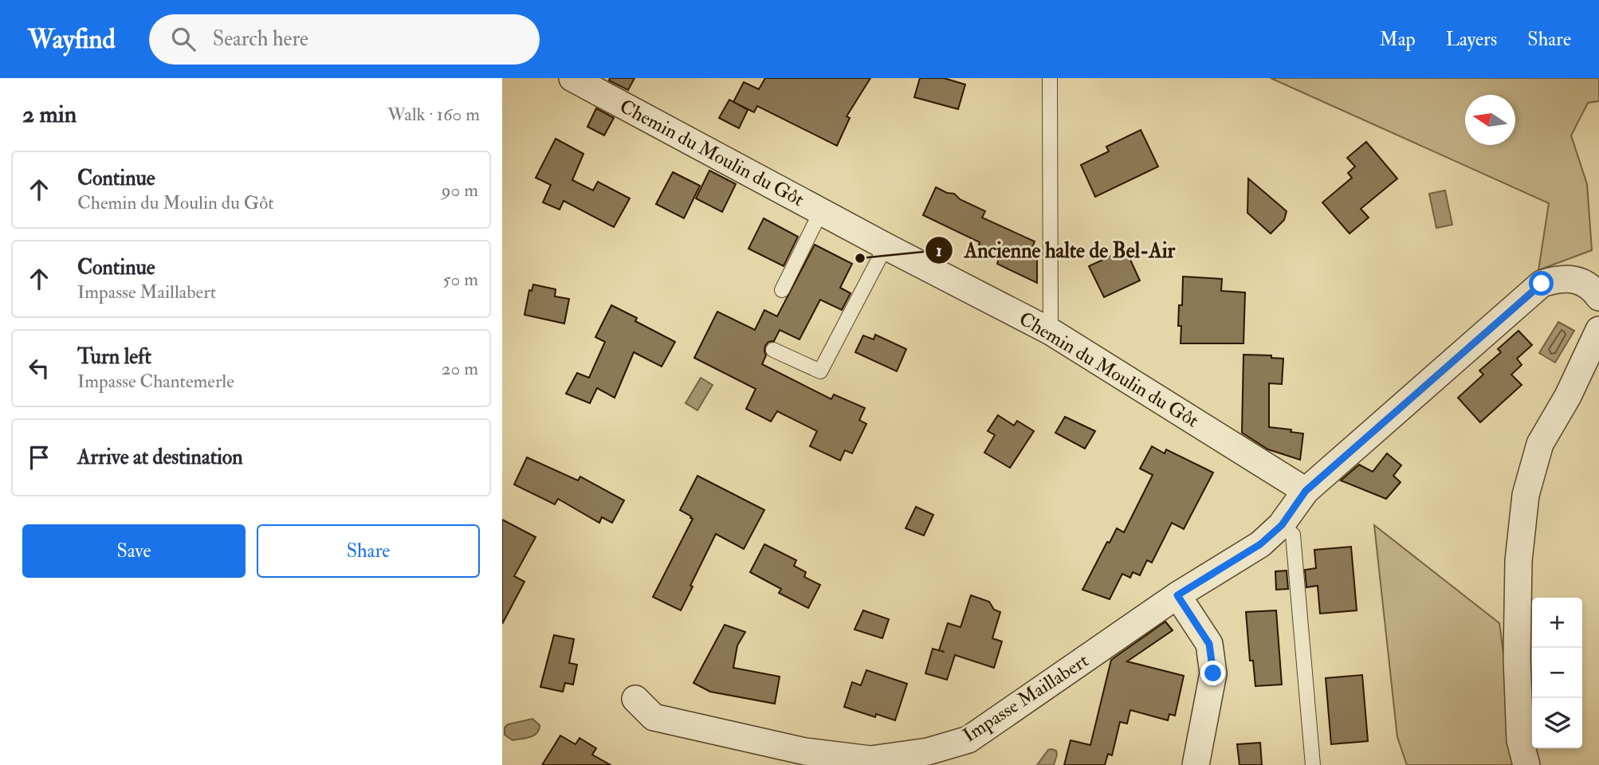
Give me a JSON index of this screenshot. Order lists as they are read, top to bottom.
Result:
{
  "streets": {
    "street": ["Chemin du Moulin du Gôt", "Impasse Maillabert"]
  },
  "crossings": [
    ["Chemin du Moulin du Gôt", "Impasse Maillabert"]
  ],
  "places": ["Ancienne halte de Bel-Air"],
  "north": "left",
  "page": {
    "header": "Wayfind",
    "search": "Search here",
    "nav": ["Map", "Layers", "Share"],
    "heading": ["2 min", "Walk · 160 m"],
    "list": [
      ["Continue", "Chemin du Moulin du Gôt", "90 m"],
      ["Continue", "Impasse Maillabert", "50 m"],
      ["Turn left", "Impasse Chantemerle", "20 m"],
      "Arrive at destination"
    ],
    "buttons": ["Save", "Share"],
    "map_buttons": ["+", "−"]
  }
}
